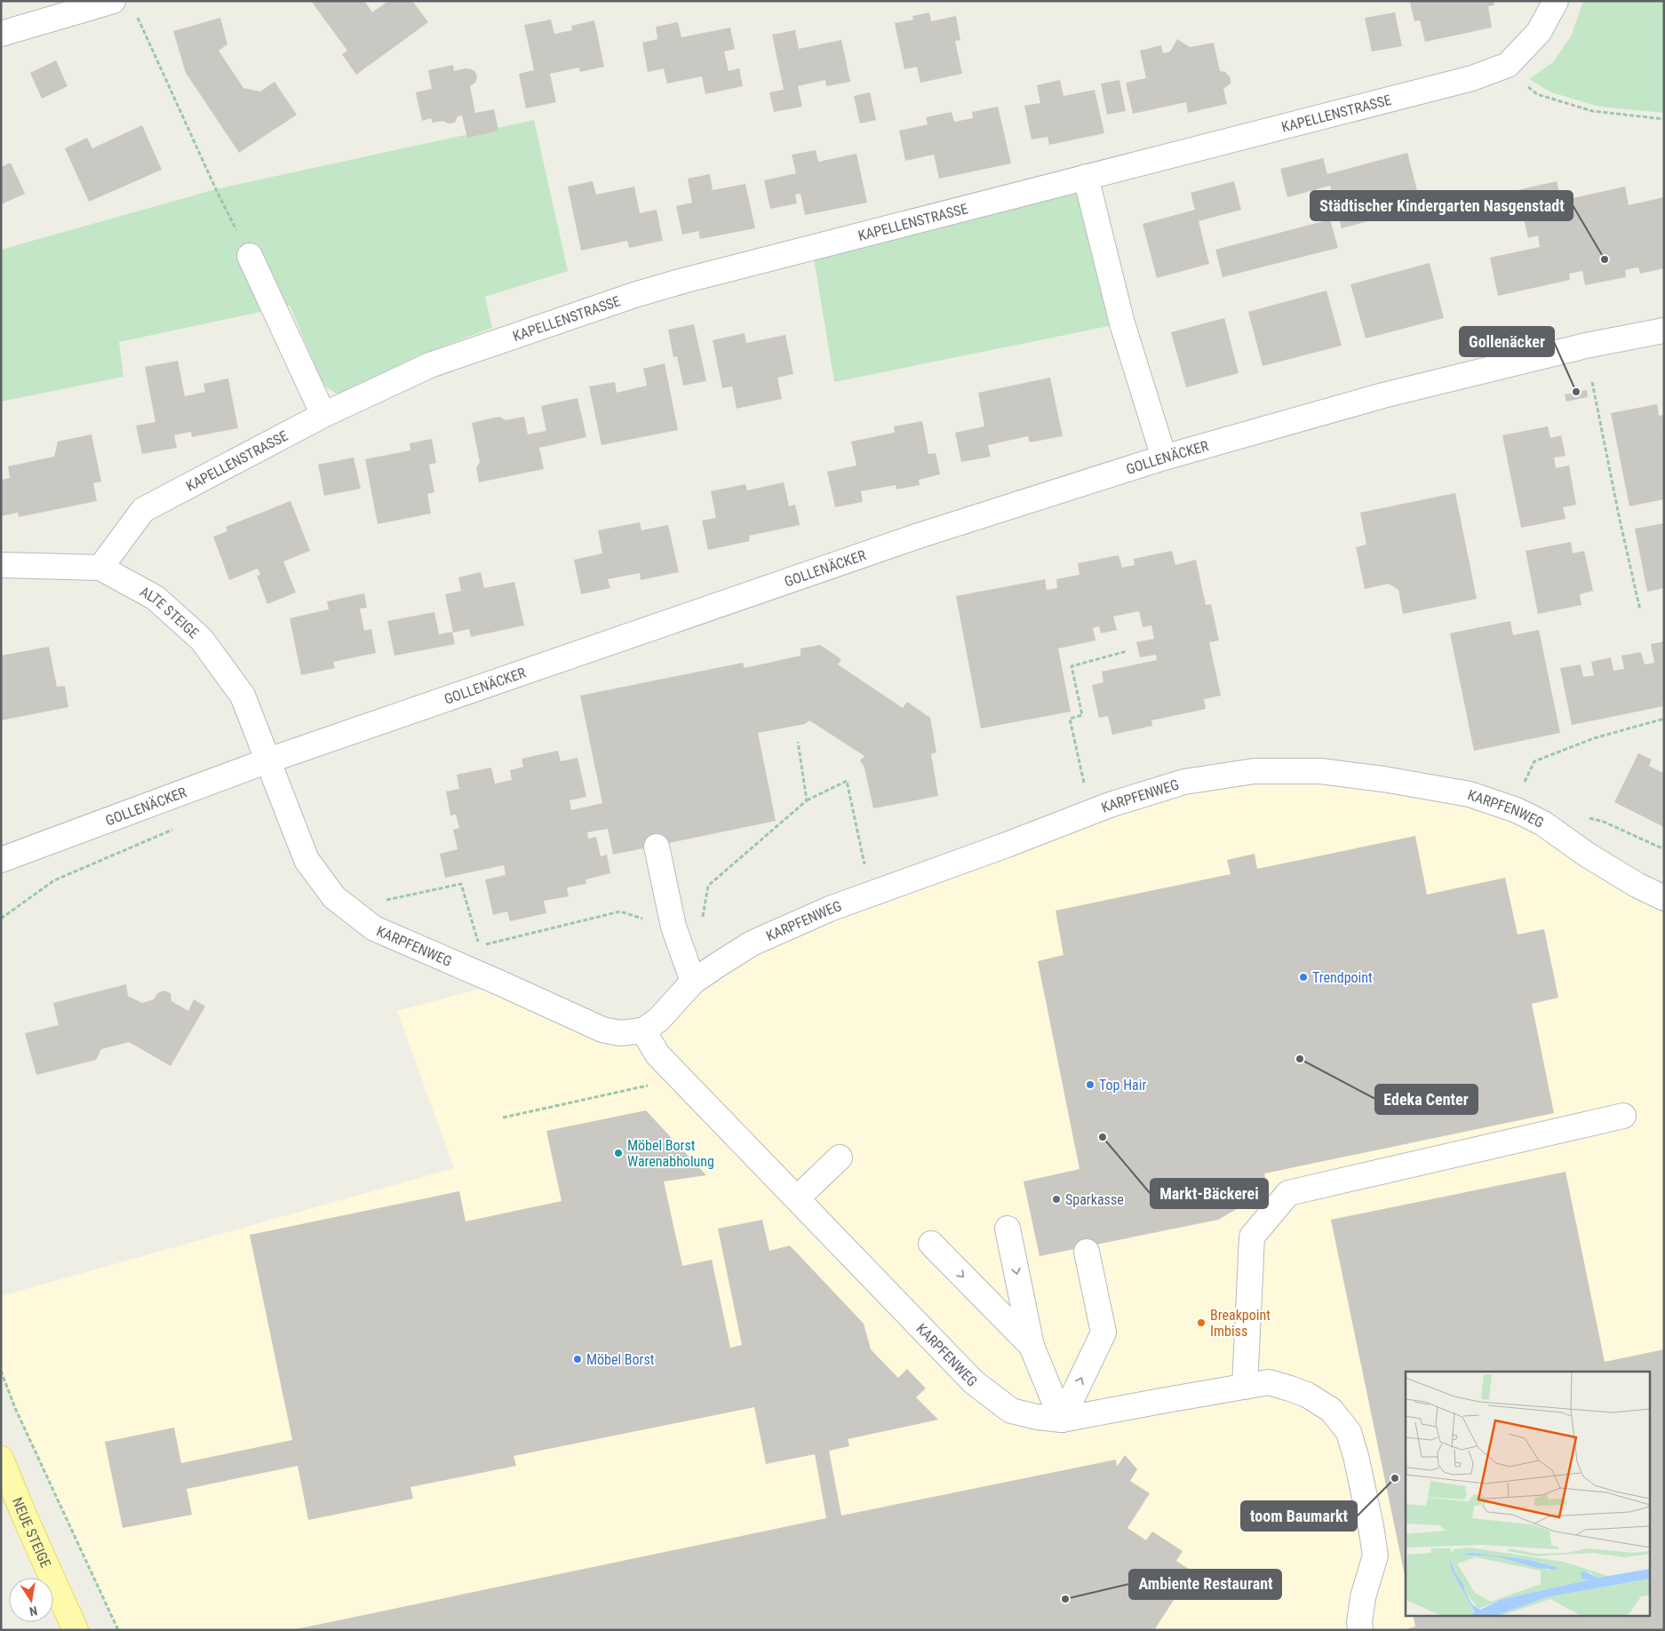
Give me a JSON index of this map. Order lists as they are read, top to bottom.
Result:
{
  "streets": {
    "main road": ["NEUE STEIGE"],
    "street": [
      "KAPELLENSTRASSE",
      "GOLLENÄCKER",
      "ALTE STEIGE",
      "KARPFENWEG"
    ]
  },
  "crossings": [
    ["KAPELLENSTRASSE", "ALTE STEIGE"],
    ["GOLLENÄCKER", "ALTE STEIGE"],
    ["GOLLENÄCKER", "KARPFENWEG"],
    ["ALTE STEIGE", "KARPFENWEG"]
  ],
  "places": [
    "Städtischer Kindergarten Nasgenstadt",
    "Gollenäcker",
    "Trendpoint",
    "Edeka Center",
    "Top Hair",
    "Markt-Bäckerei",
    "Möbel Borst Warenabholung",
    "Sparkasse",
    "Breakpoint Imbiss",
    "Möbel Borst",
    "toom Baumarkt",
    "Ambiente Restaurant"
  ],
  "north": "bottom"
}
